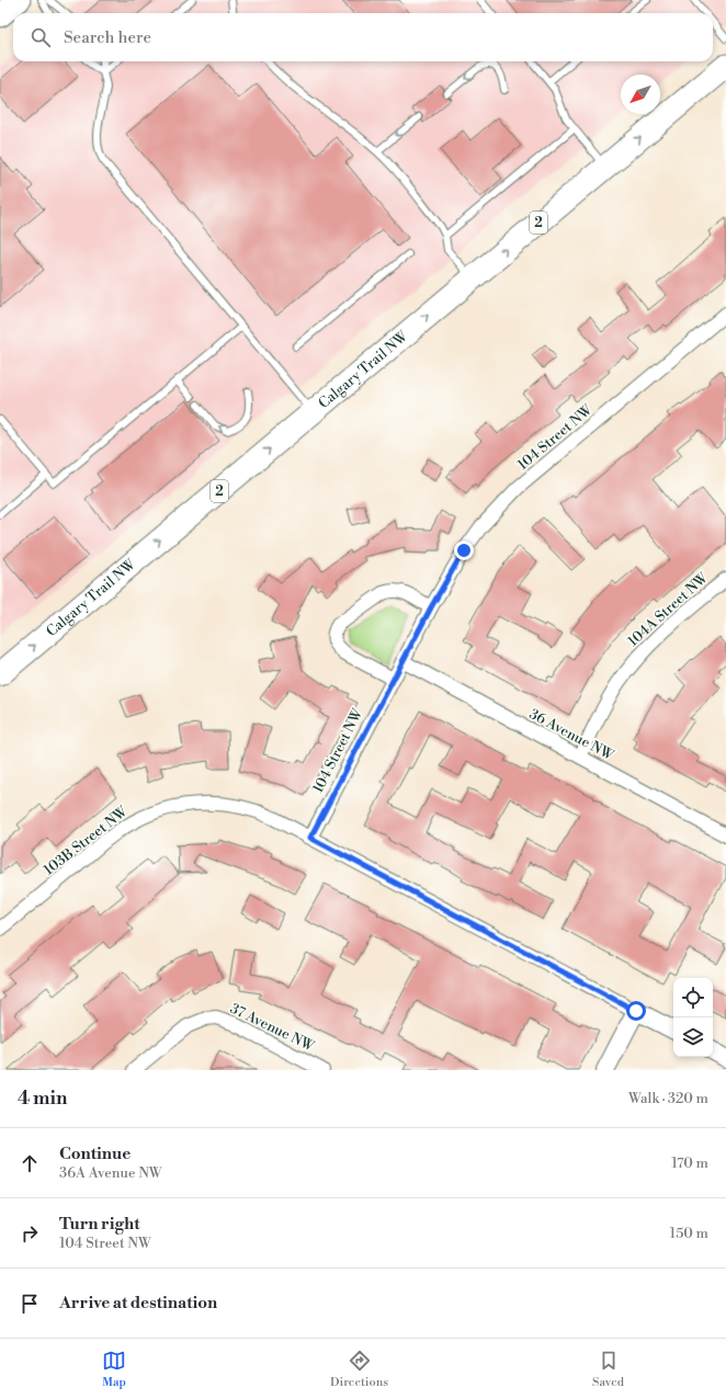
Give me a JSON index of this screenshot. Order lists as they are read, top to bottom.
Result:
{
  "streets": {
    "highway": ["2", "Calgary Trail NW"],
    "street": [
      "104 Street NW",
      "104A Street NW",
      "36 Avenue NW",
      "103B Street NW",
      "37 Avenue NW"
    ]
  },
  "crossings": [
    ["104 Street NW", "36 Avenue NW"],
    ["104 Street NW", "103B Street NW"],
    ["104A Street NW", "36 Avenue NW"]
  ],
  "one_way": ["Calgary Trail NW"],
  "north": "bottom left",
  "page": {
    "search": "Search here",
    "heading": ["4 min", "Walk · 320 m"],
    "list": [
      ["Continue", "36A Avenue NW", "170 m"],
      ["Turn right", "104 Street NW", "150 m"],
      "Arrive at destination"
    ],
    "nav": ["Map", "Directions", "Saved"]
  }
}
